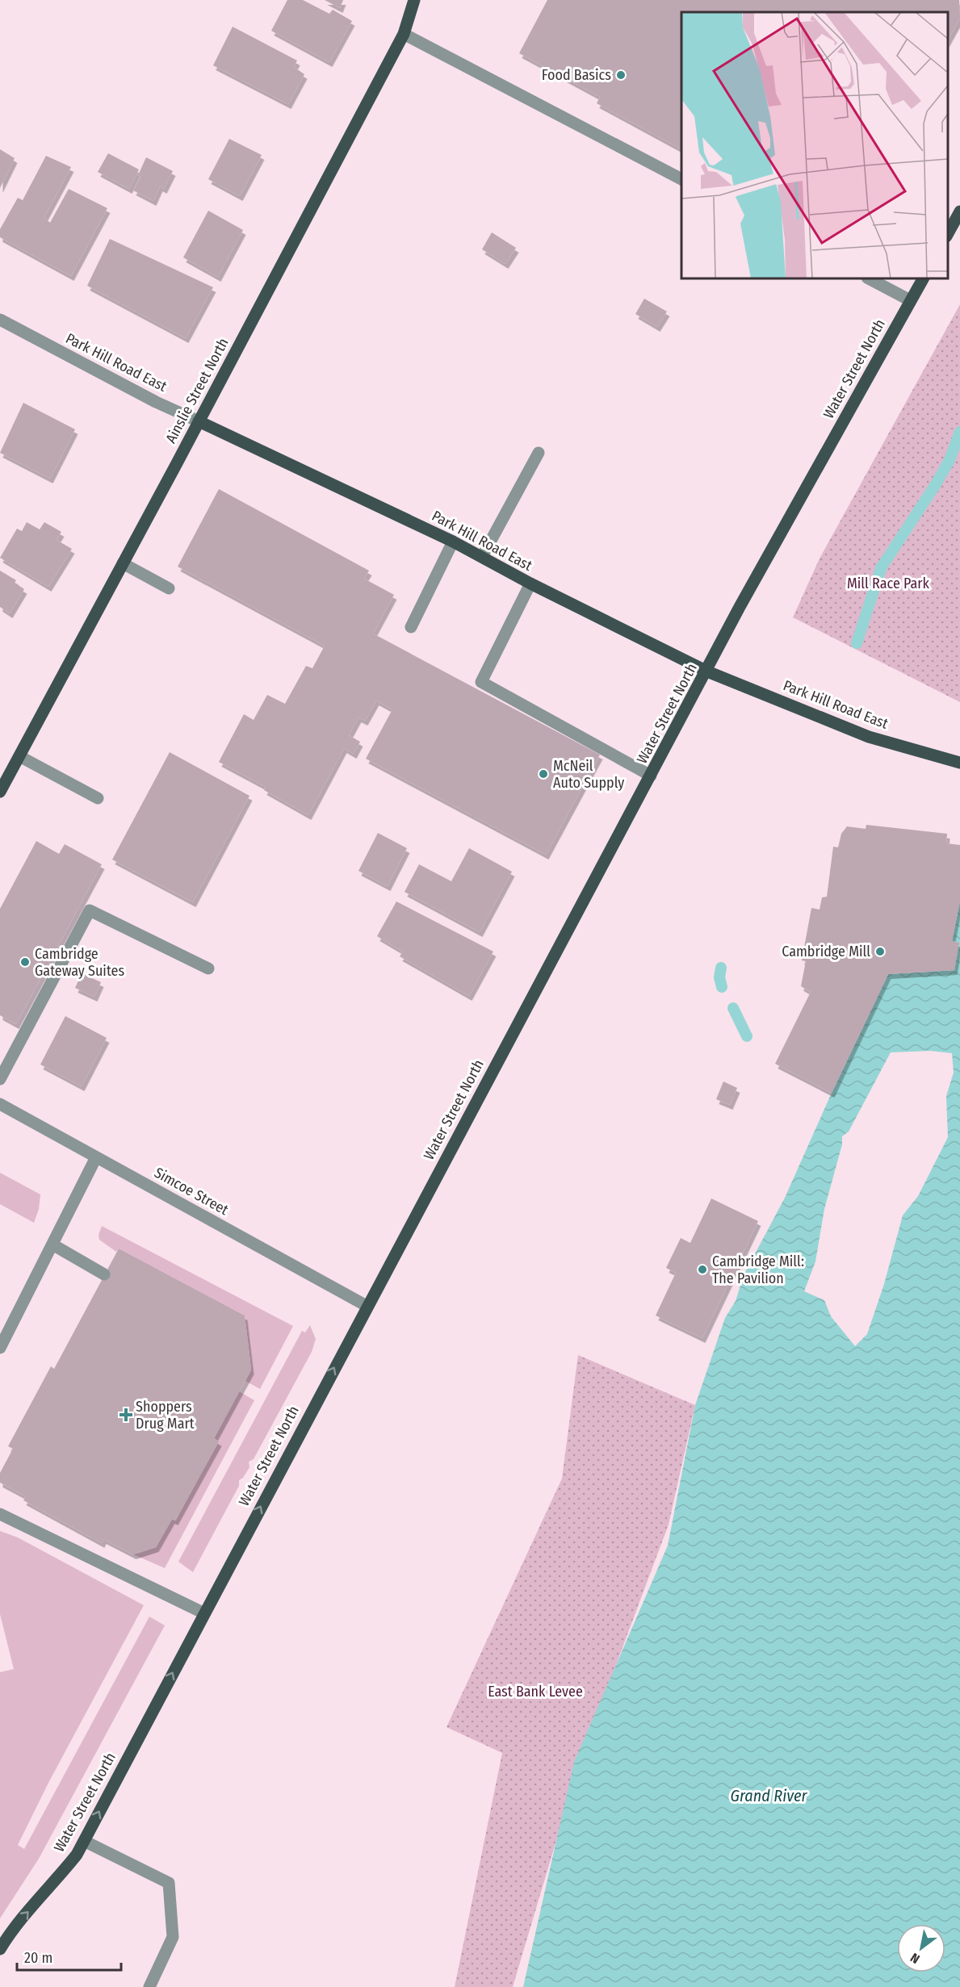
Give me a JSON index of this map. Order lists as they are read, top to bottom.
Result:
{
  "streets": {
    "main road": ["Park Hill Road East", "Water Street North", "Ainslie Street North"],
    "street": ["Simcoe Street"]
  },
  "crossings": [
    ["Park Hill Road East", "Water Street North"],
    ["Park Hill Road East", "Ainslie Street North"],
    ["Water Street North", "Simcoe Street"]
  ],
  "one_way": ["Water Street North"],
  "water": ["Grand River"],
  "parks": ["Mill Race Park", "East Bank Levee"],
  "places": {
    "other": [
      "Food Basics",
      "McNeil Auto Supply",
      "Cambridge Mill",
      "Cambridge Gateway Suites",
      "Cambridge Mill: The Pavilion"
    ],
    "health": ["Shoppers Drug Mart"]
  },
  "scale_bar": "20 m",
  "north": "bottom left"
}
